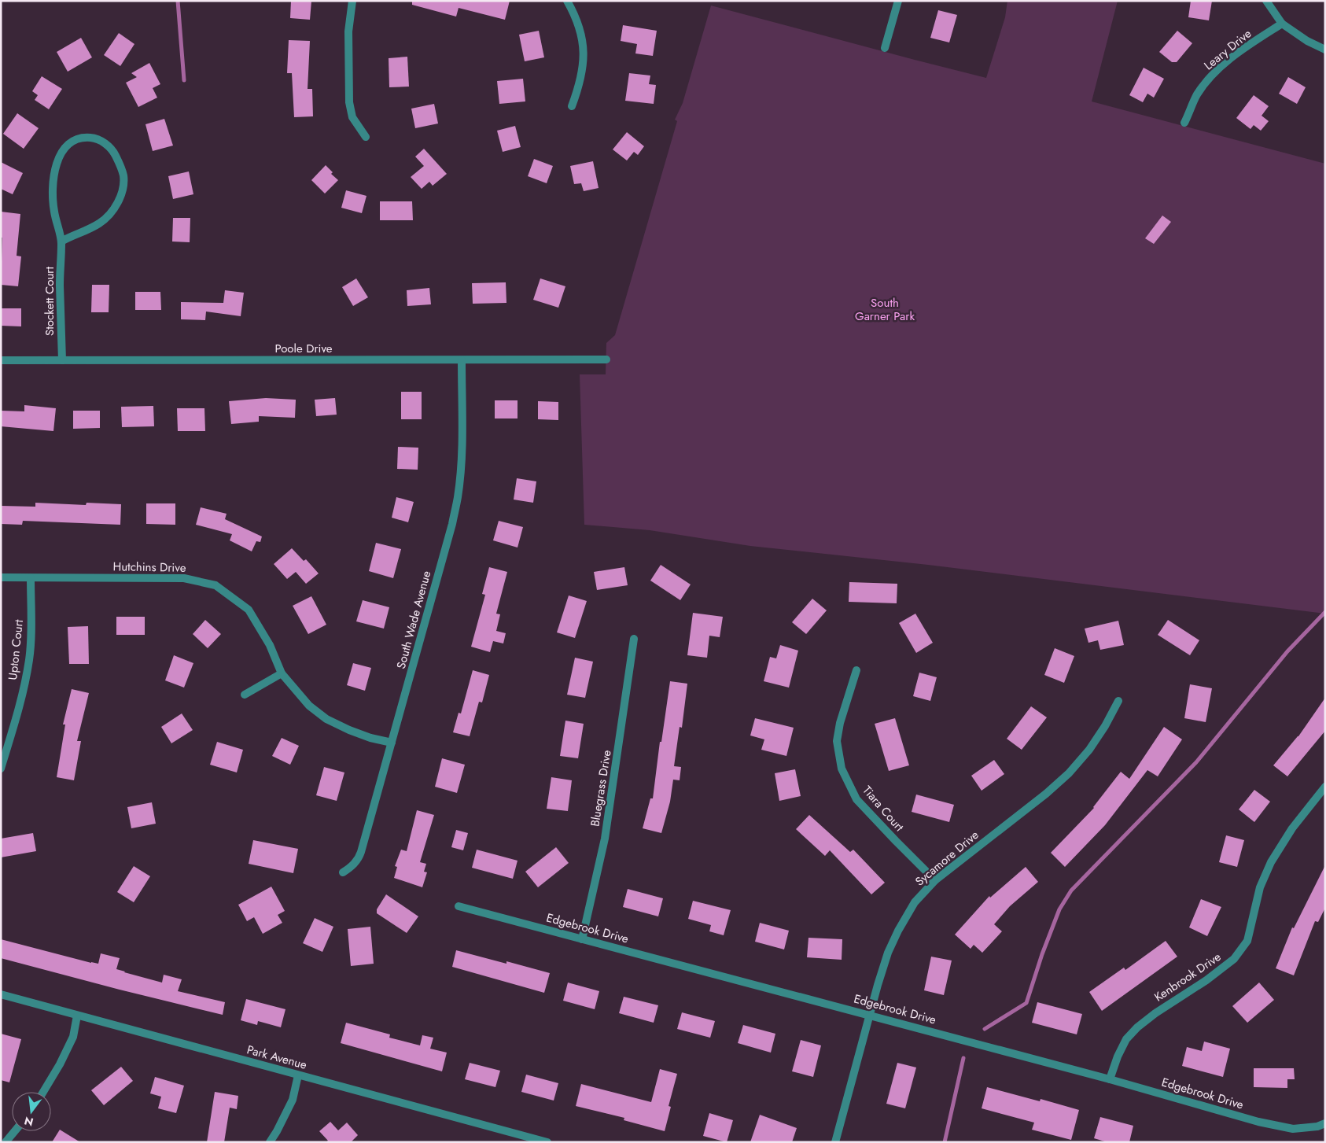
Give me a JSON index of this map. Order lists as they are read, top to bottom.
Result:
{
  "streets": {
    "street": [
      "Leary Drive",
      "Stockett Court",
      "Poole Drive",
      "Hutchins Drive",
      "South Wade Avenue",
      "Upton Court",
      "Bluegrass Drive",
      "Tiara Court",
      "Sycamore Drive",
      "Edgebrook Drive",
      "Kenbrook Drive",
      "Park Avenue"
    ]
  },
  "crossings": [
    ["Stockett Court", "Poole Drive"],
    ["Poole Drive", "South Wade Avenue"],
    ["Hutchins Drive", "South Wade Avenue"],
    ["Hutchins Drive", "Upton Court"],
    ["Bluegrass Drive", "Edgebrook Drive"],
    ["Tiara Court", "Sycamore Drive"],
    ["Sycamore Drive", "Edgebrook Drive"],
    ["Edgebrook Drive", "Kenbrook Drive"]
  ],
  "parks": ["South Garner Park"],
  "north": "bottom"
}
